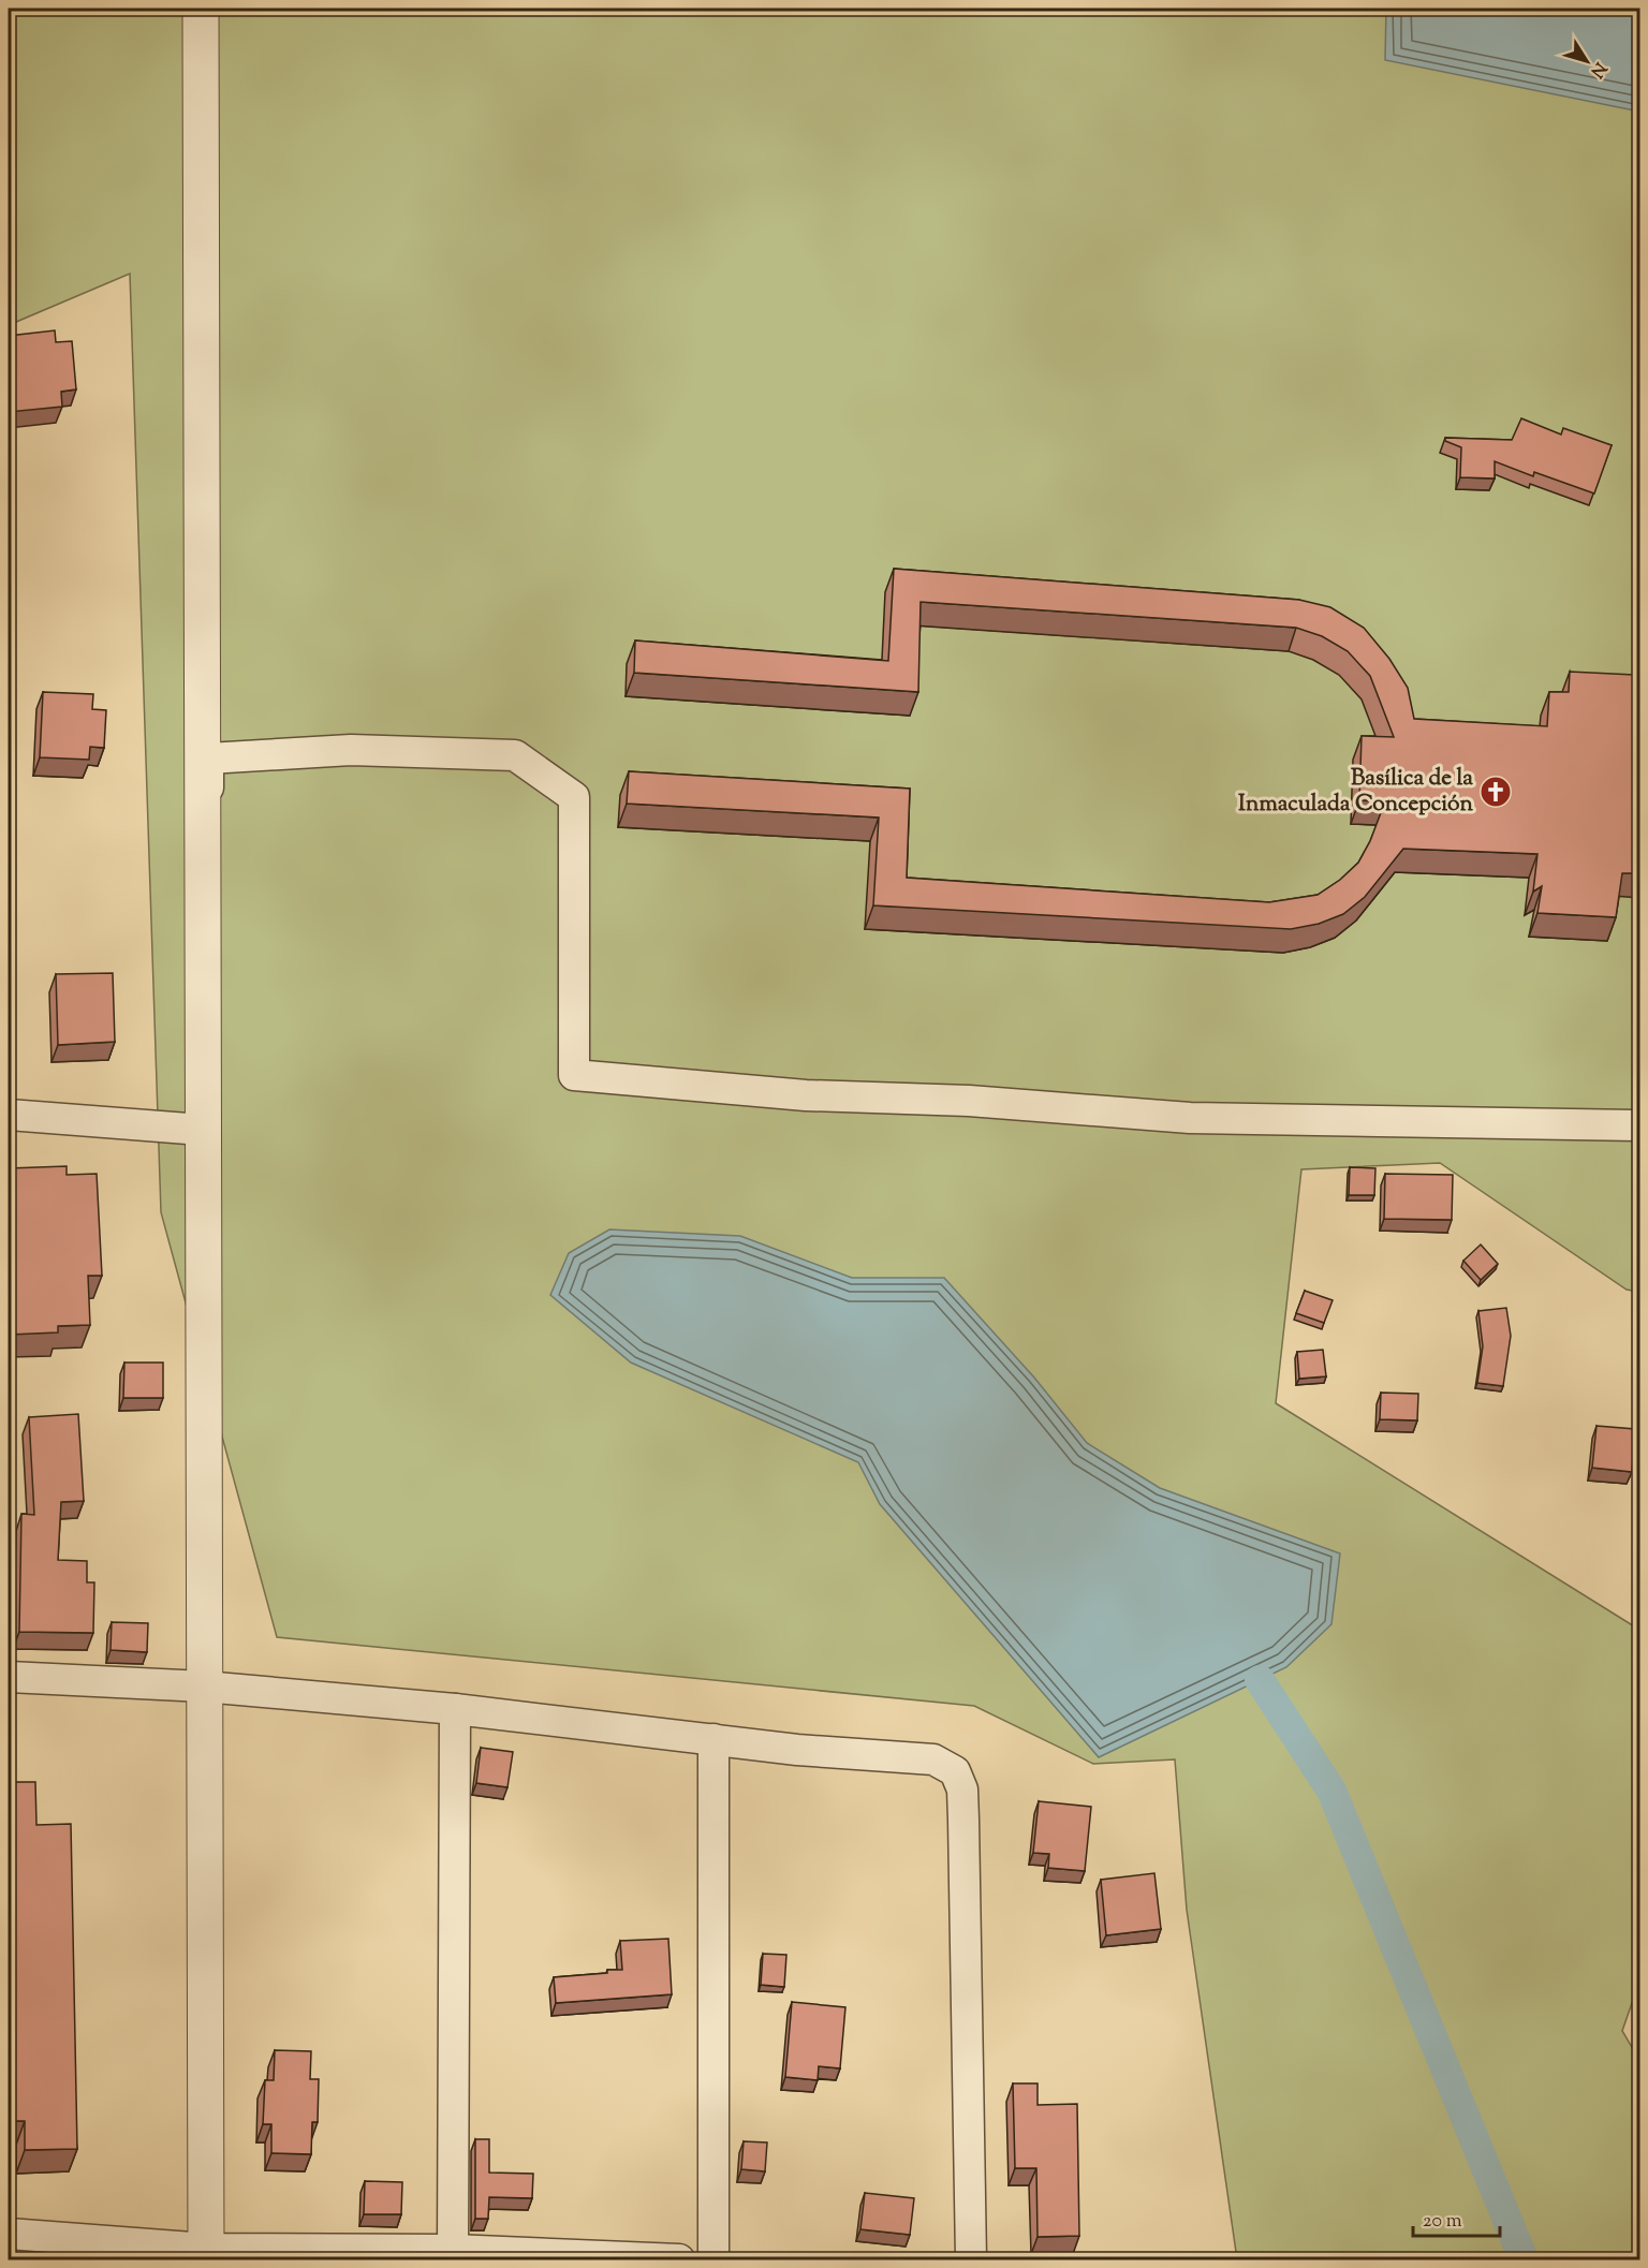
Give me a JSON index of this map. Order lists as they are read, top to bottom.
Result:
{
  "places": {
    "church": ["Basílica de la Inmaculada Concepción"]
  },
  "scale_bar": "20 m",
  "north": "bottom right"
}
